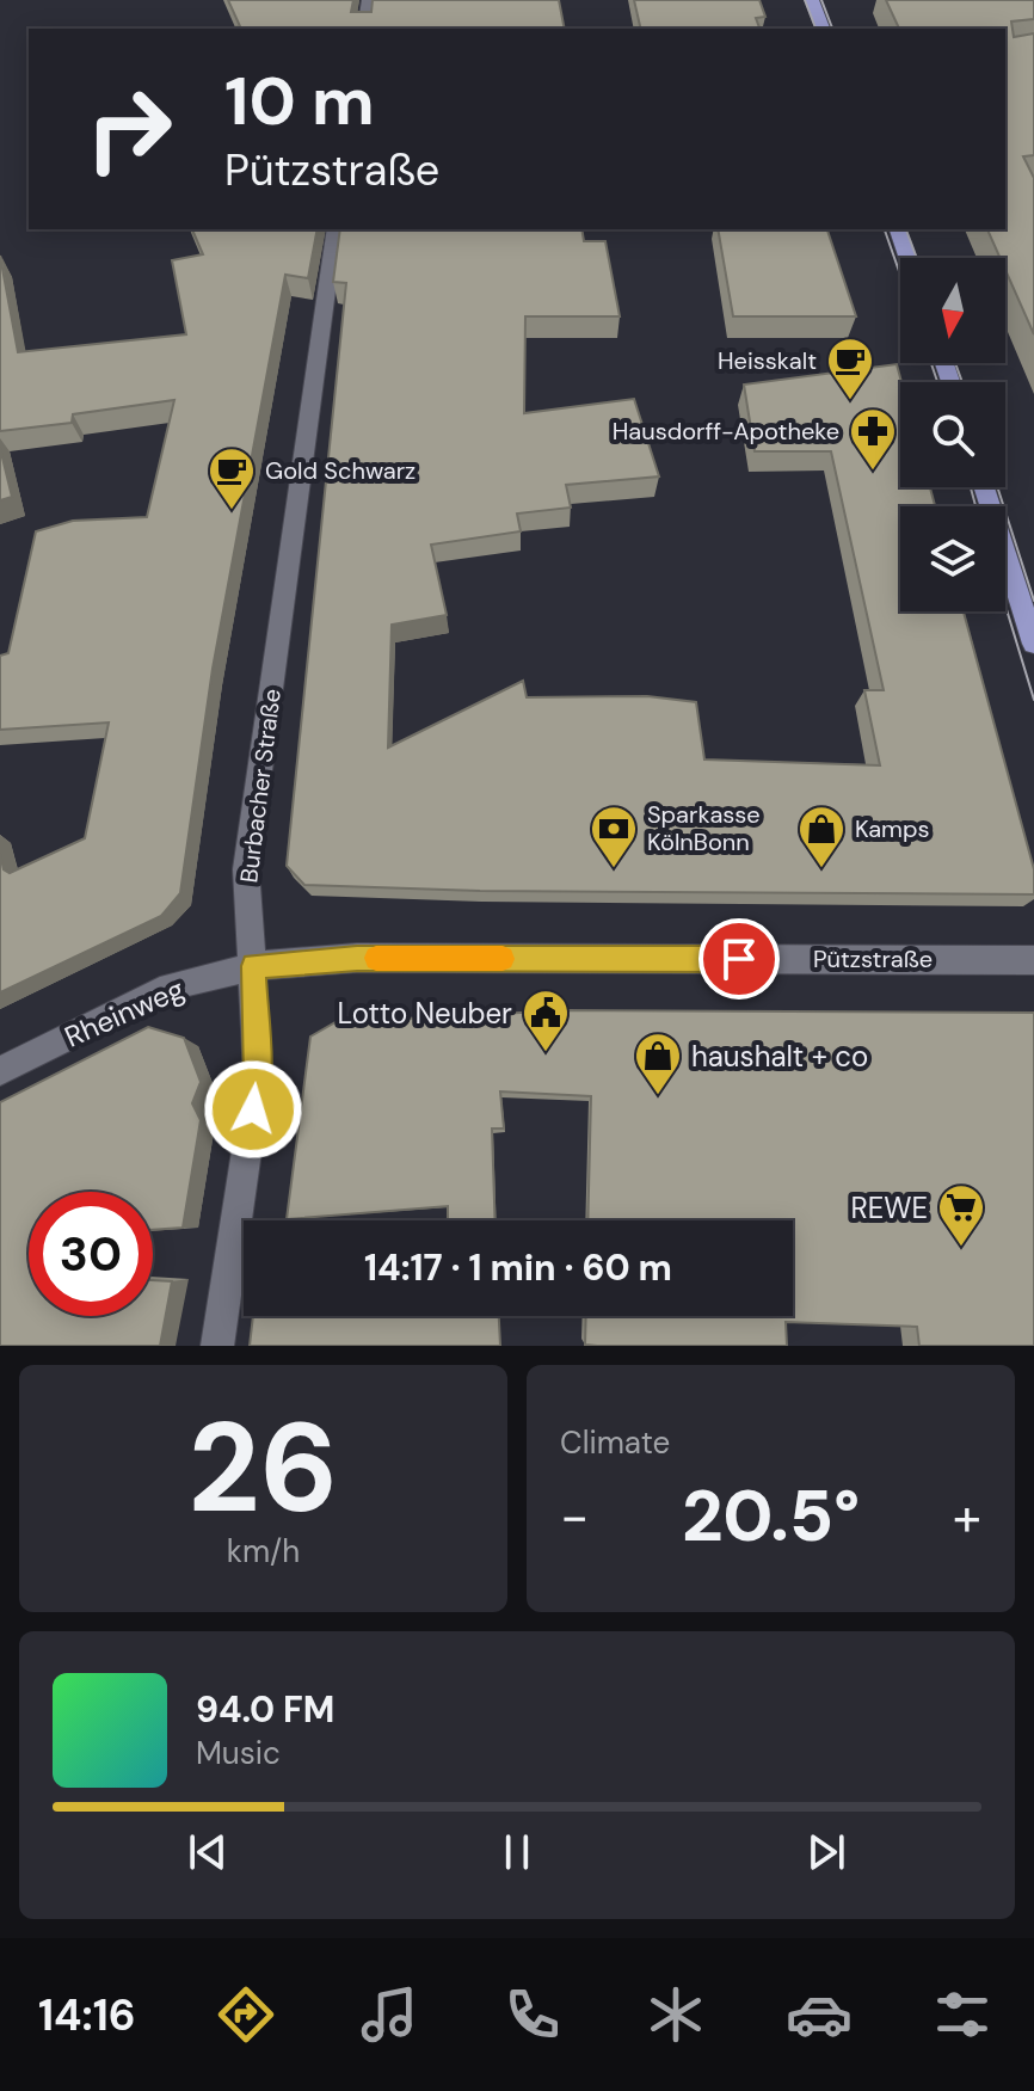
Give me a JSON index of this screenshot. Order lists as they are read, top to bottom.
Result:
{
  "streets": {
    "street": ["Burbacher Straße", "Pützstraße", "Rheinweg"]
  },
  "crossings": [
    ["Burbacher Straße", "Pützstraße"],
    ["Burbacher Straße", "Rheinweg"],
    ["Pützstraße", "Rheinweg"]
  ],
  "places": {
    "cafe": ["Heisskalt", "Gold Schwarz"],
    "pharmacy": ["Hausdorff-Apotheke"],
    "bank": ["Sparkasse KölnBonn"],
    "shop": ["Kamps", "haushalt + co"],
    "public building": ["Lotto Neuber"],
    "supermarket": ["REWE"]
  },
  "north": "bottom",
  "page": {
    "turn": ["10 m", "Pützstraße"],
    "limit": "30",
    "trip": "14:17 · 1 min · 60 m",
    "tile": [
      ["26", "km/h"],
      "Climate"
    ],
    "heat": ["−", "20.5°", "+"],
    "song": ["94.0 FM", "Music"],
    "tabs": "14:16"
  }
}
